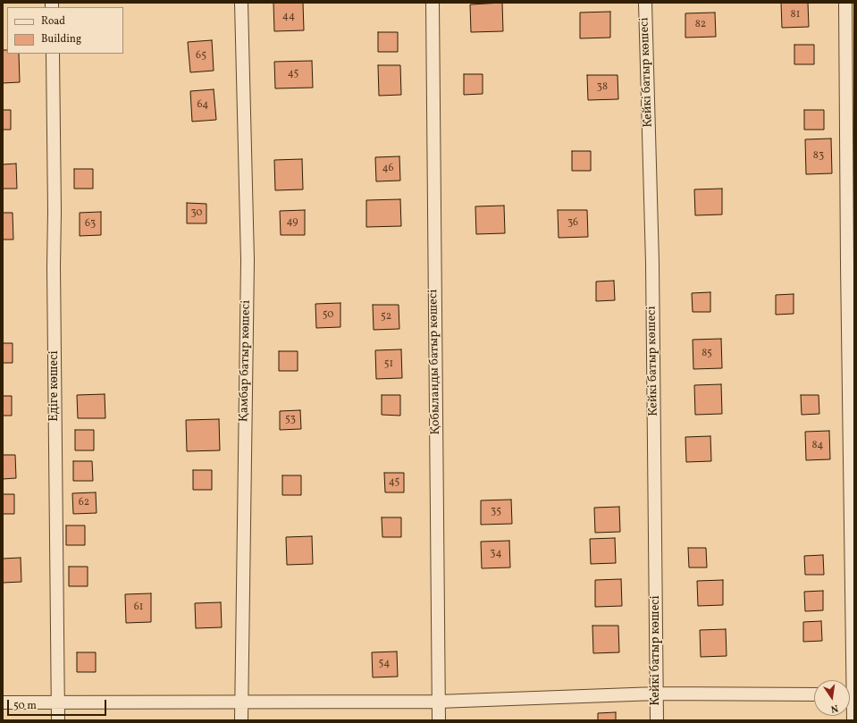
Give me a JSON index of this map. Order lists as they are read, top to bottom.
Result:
{
  "streets": {
    "street": [
      "Кейкі батыр көшесі",
      "Қамбар батыр көшесі",
      "Қобыланды батыр көшесі",
      "Едіге көшесі"
    ]
  },
  "house_numbers": [
    "81",
    "44",
    "82",
    "65",
    "45",
    "38",
    "64",
    "83",
    "46",
    "30",
    "49",
    "36",
    "63",
    "50",
    "52",
    "85",
    "51",
    "53",
    "84",
    "45",
    "62",
    "35",
    "34",
    "61",
    "54"
  ],
  "legend": ["Road", "Building"],
  "scale_bar": "50 m",
  "north": "bottom"
}
